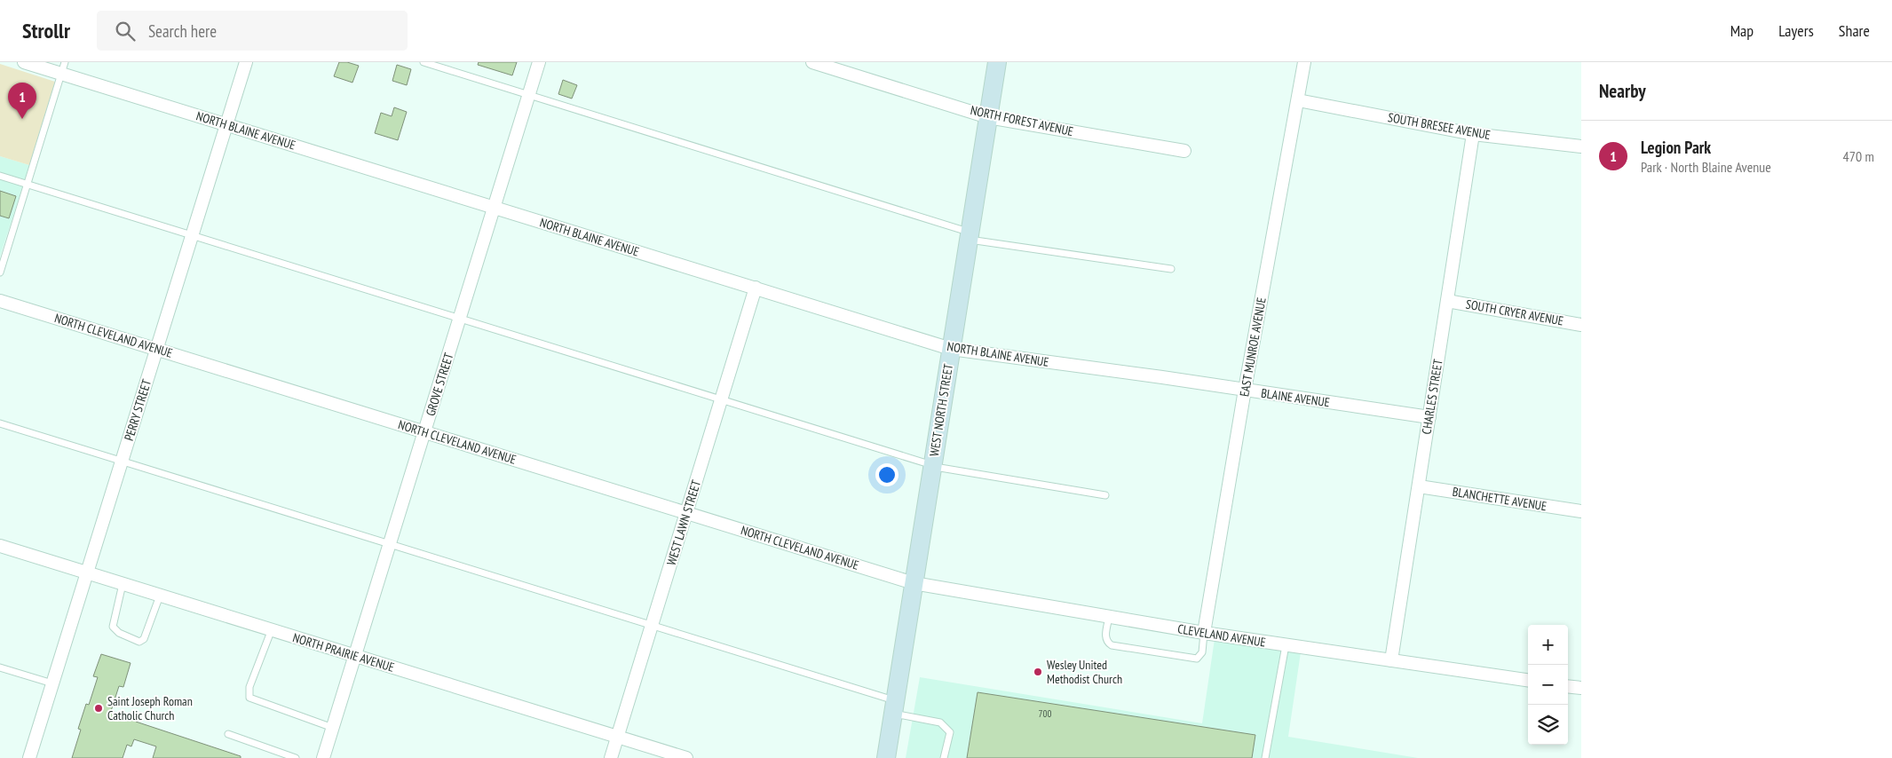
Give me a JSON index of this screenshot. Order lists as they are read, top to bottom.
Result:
{
  "streets": {
    "main road": ["WEST NORTH STREET"],
    "street": [
      "NORTH FOREST AVENUE",
      "SOUTH BRESEE AVENUE",
      "NORTH BLAINE AVENUE",
      "SOUTH CRYER AVENUE",
      "NORTH CLEVELAND AVENUE",
      "EAST MUNROE AVENUE",
      "GROVE STREET",
      "CHARLES STREET",
      "BLAINE AVENUE",
      "PERRY STREET",
      "BLANCHETTE AVENUE",
      "WEST LAWN STREET",
      "CLEVELAND AVENUE",
      "NORTH PRAIRIE AVENUE"
    ]
  },
  "crossings": [
    ["NORTH FOREST AVENUE", "WEST NORTH STREET"],
    ["SOUTH BRESEE AVENUE", "EAST MUNROE AVENUE"],
    ["SOUTH BRESEE AVENUE", "CHARLES STREET"],
    ["NORTH BLAINE AVENUE", "GROVE STREET"],
    ["NORTH BLAINE AVENUE", "BLAINE AVENUE"],
    ["NORTH BLAINE AVENUE", "PERRY STREET"],
    ["NORTH BLAINE AVENUE", "WEST NORTH STREET"],
    ["NORTH BLAINE AVENUE", "WEST LAWN STREET"],
    ["SOUTH CRYER AVENUE", "CHARLES STREET"],
    ["NORTH CLEVELAND AVENUE", "GROVE STREET"],
    ["NORTH CLEVELAND AVENUE", "PERRY STREET"],
    ["NORTH CLEVELAND AVENUE", "WEST NORTH STREET"],
    ["NORTH CLEVELAND AVENUE", "WEST LAWN STREET"],
    ["NORTH CLEVELAND AVENUE", "CLEVELAND AVENUE"],
    ["EAST MUNROE AVENUE", "BLAINE AVENUE"],
    ["EAST MUNROE AVENUE", "CLEVELAND AVENUE"],
    ["GROVE STREET", "NORTH PRAIRIE AVENUE"],
    ["CHARLES STREET", "BLAINE AVENUE"],
    ["CHARLES STREET", "BLANCHETTE AVENUE"],
    ["CHARLES STREET", "CLEVELAND AVENUE"],
    ["PERRY STREET", "NORTH PRAIRIE AVENUE"],
    ["WEST NORTH STREET", "CLEVELAND AVENUE"],
    ["WEST LAWN STREET", "NORTH PRAIRIE AVENUE"]
  ],
  "places": ["Wesley United Methodist Church", "Saint Joseph Roman Catholic Church"],
  "house_numbers": ["700"],
  "page": {
    "header": "Strollr",
    "search": "Search here",
    "nav": ["Map", "Layers", "Share"],
    "heading": "Nearby",
    "pins": "1",
    "list": [
      {
        "mark": "1",
        "name": "Legion Park",
        "note": "Park · North Blaine Avenue",
        "value": "470 m"
      }
    ],
    "map_buttons": ["+", "−"]
  }
}
